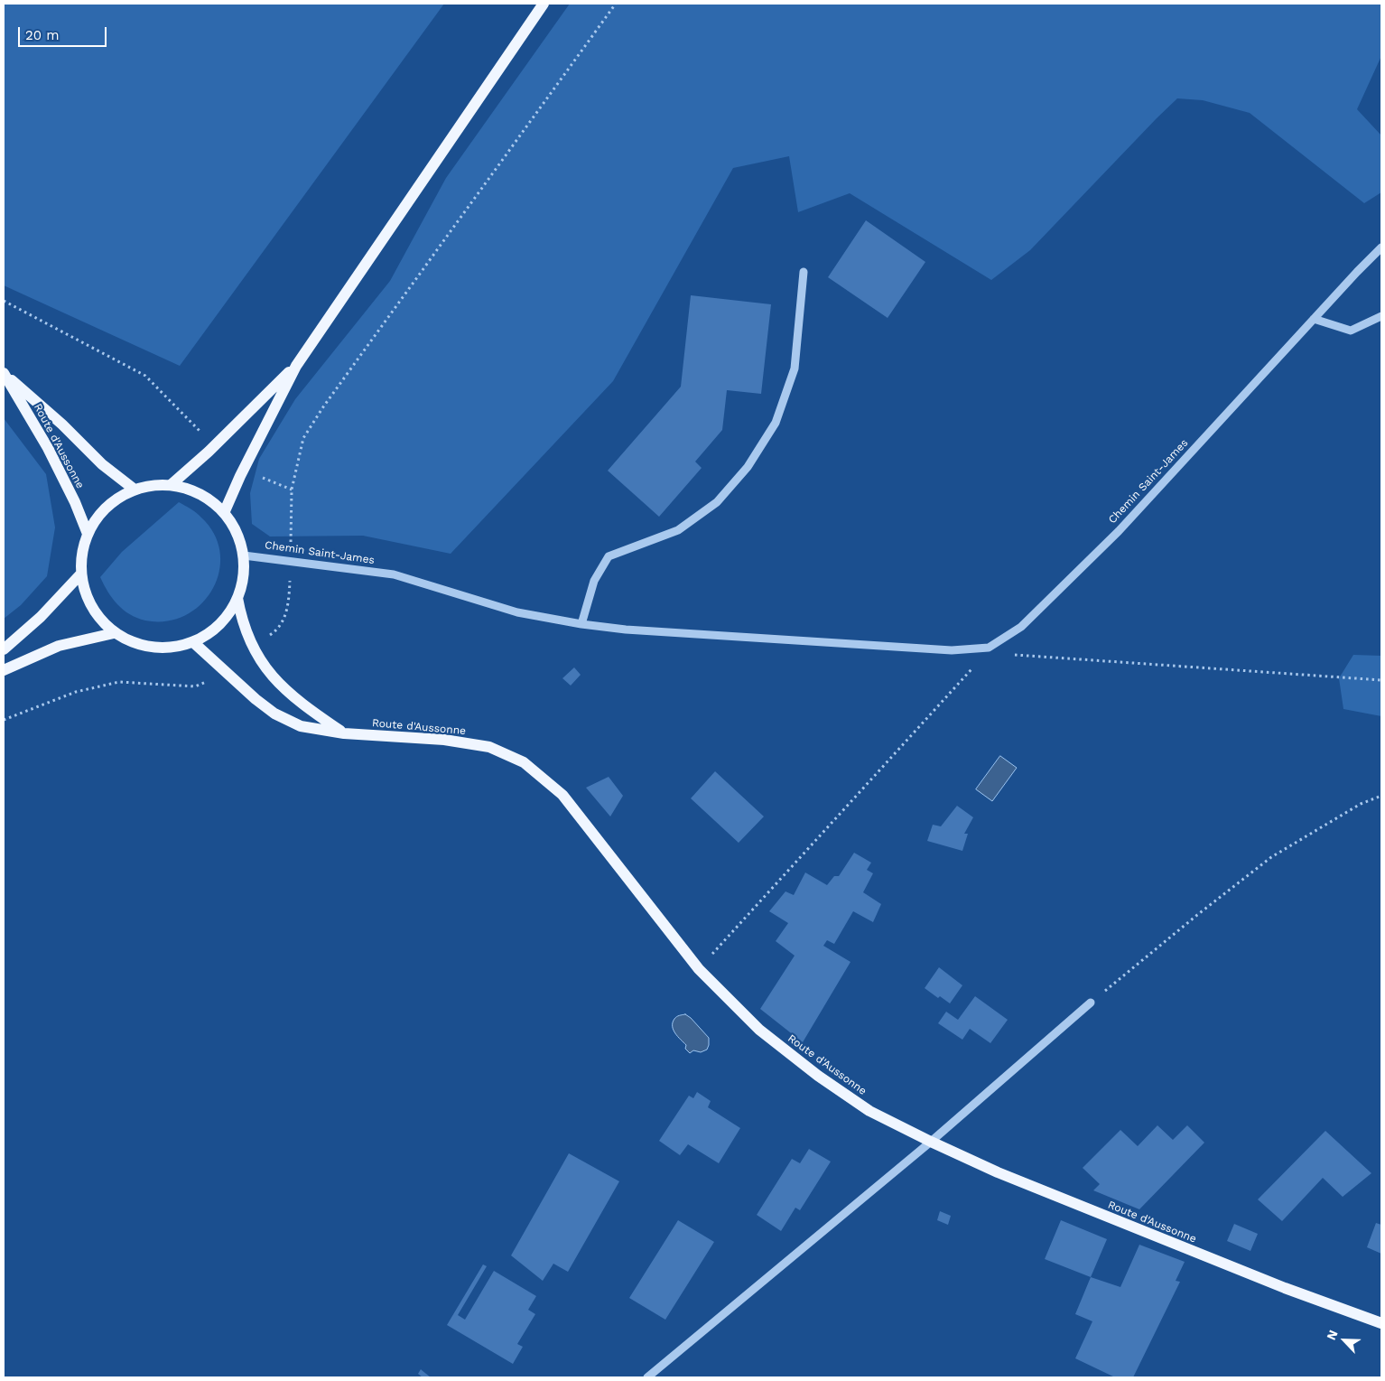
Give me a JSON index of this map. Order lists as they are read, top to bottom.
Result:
{
  "streets": {
    "main road": ["Route d'Aussonne"],
    "street": ["Chemin Saint-James"]
  },
  "scale_bar": "20 m",
  "north": "top left"
}
